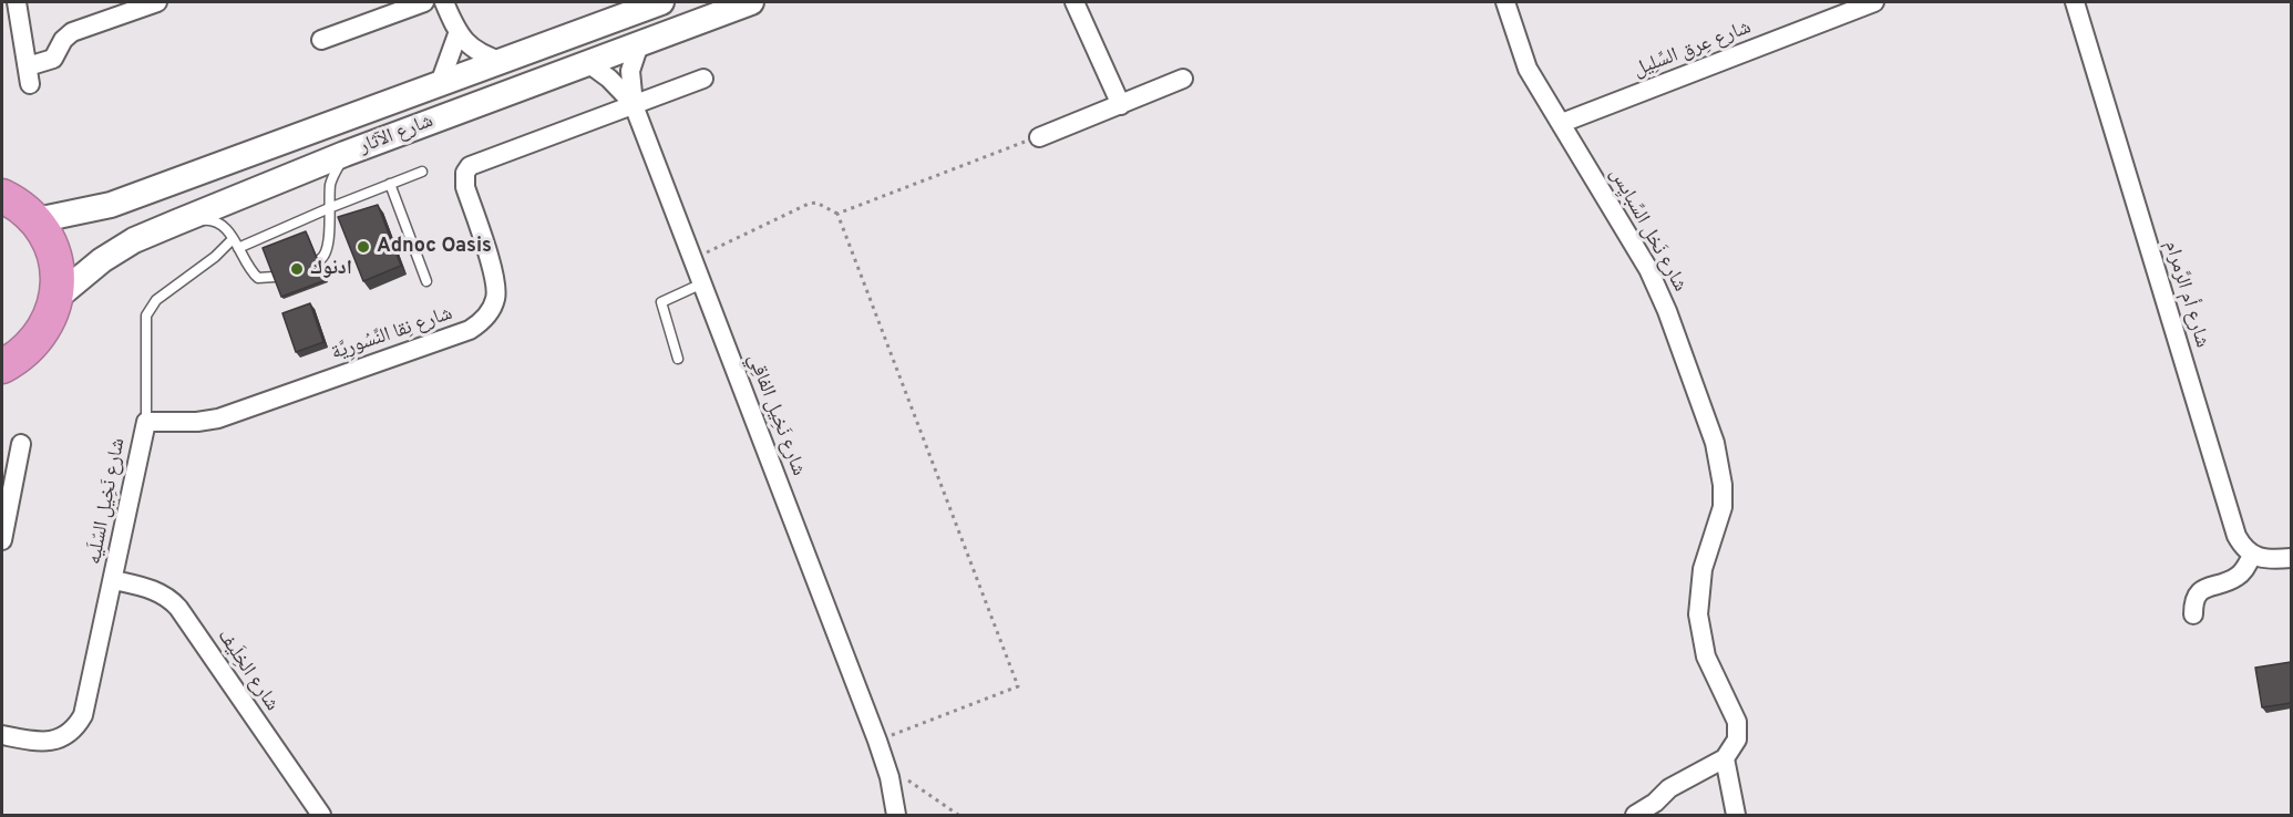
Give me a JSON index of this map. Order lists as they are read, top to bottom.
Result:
{
  "streets": {
    "street": [
      "شارع عِرق السِّلِيل",
      "شارع الآثار",
      "شارع نَخل السِّبايِس",
      "شارع أم الرَّمرام",
      "شارع نِقا النِّسُورِيَّة",
      "شارع نَخِيل الفاقِي",
      "شارع نَخِيل السّلَيه",
      "شارع الخِلَيف"
    ]
  },
  "crossings": [
    ["شارع عِرق السِّلِيل", "شارع نَخل السِّبايِس"],
    ["شارع الآثار", "شارع نَخِيل الفاقِي"],
    ["شارع نِقا النِّسُورِيَّة", "شارع نَخِيل الفاقِي"],
    ["شارع نِقا النِّسُورِيَّة", "شارع نَخِيل السّلَيه"],
    ["شارع نَخِيل السّلَيه", "شارع الخِلَيف"]
  ],
  "places": ["Adnoc Oasis", "ادنوك"]
}
